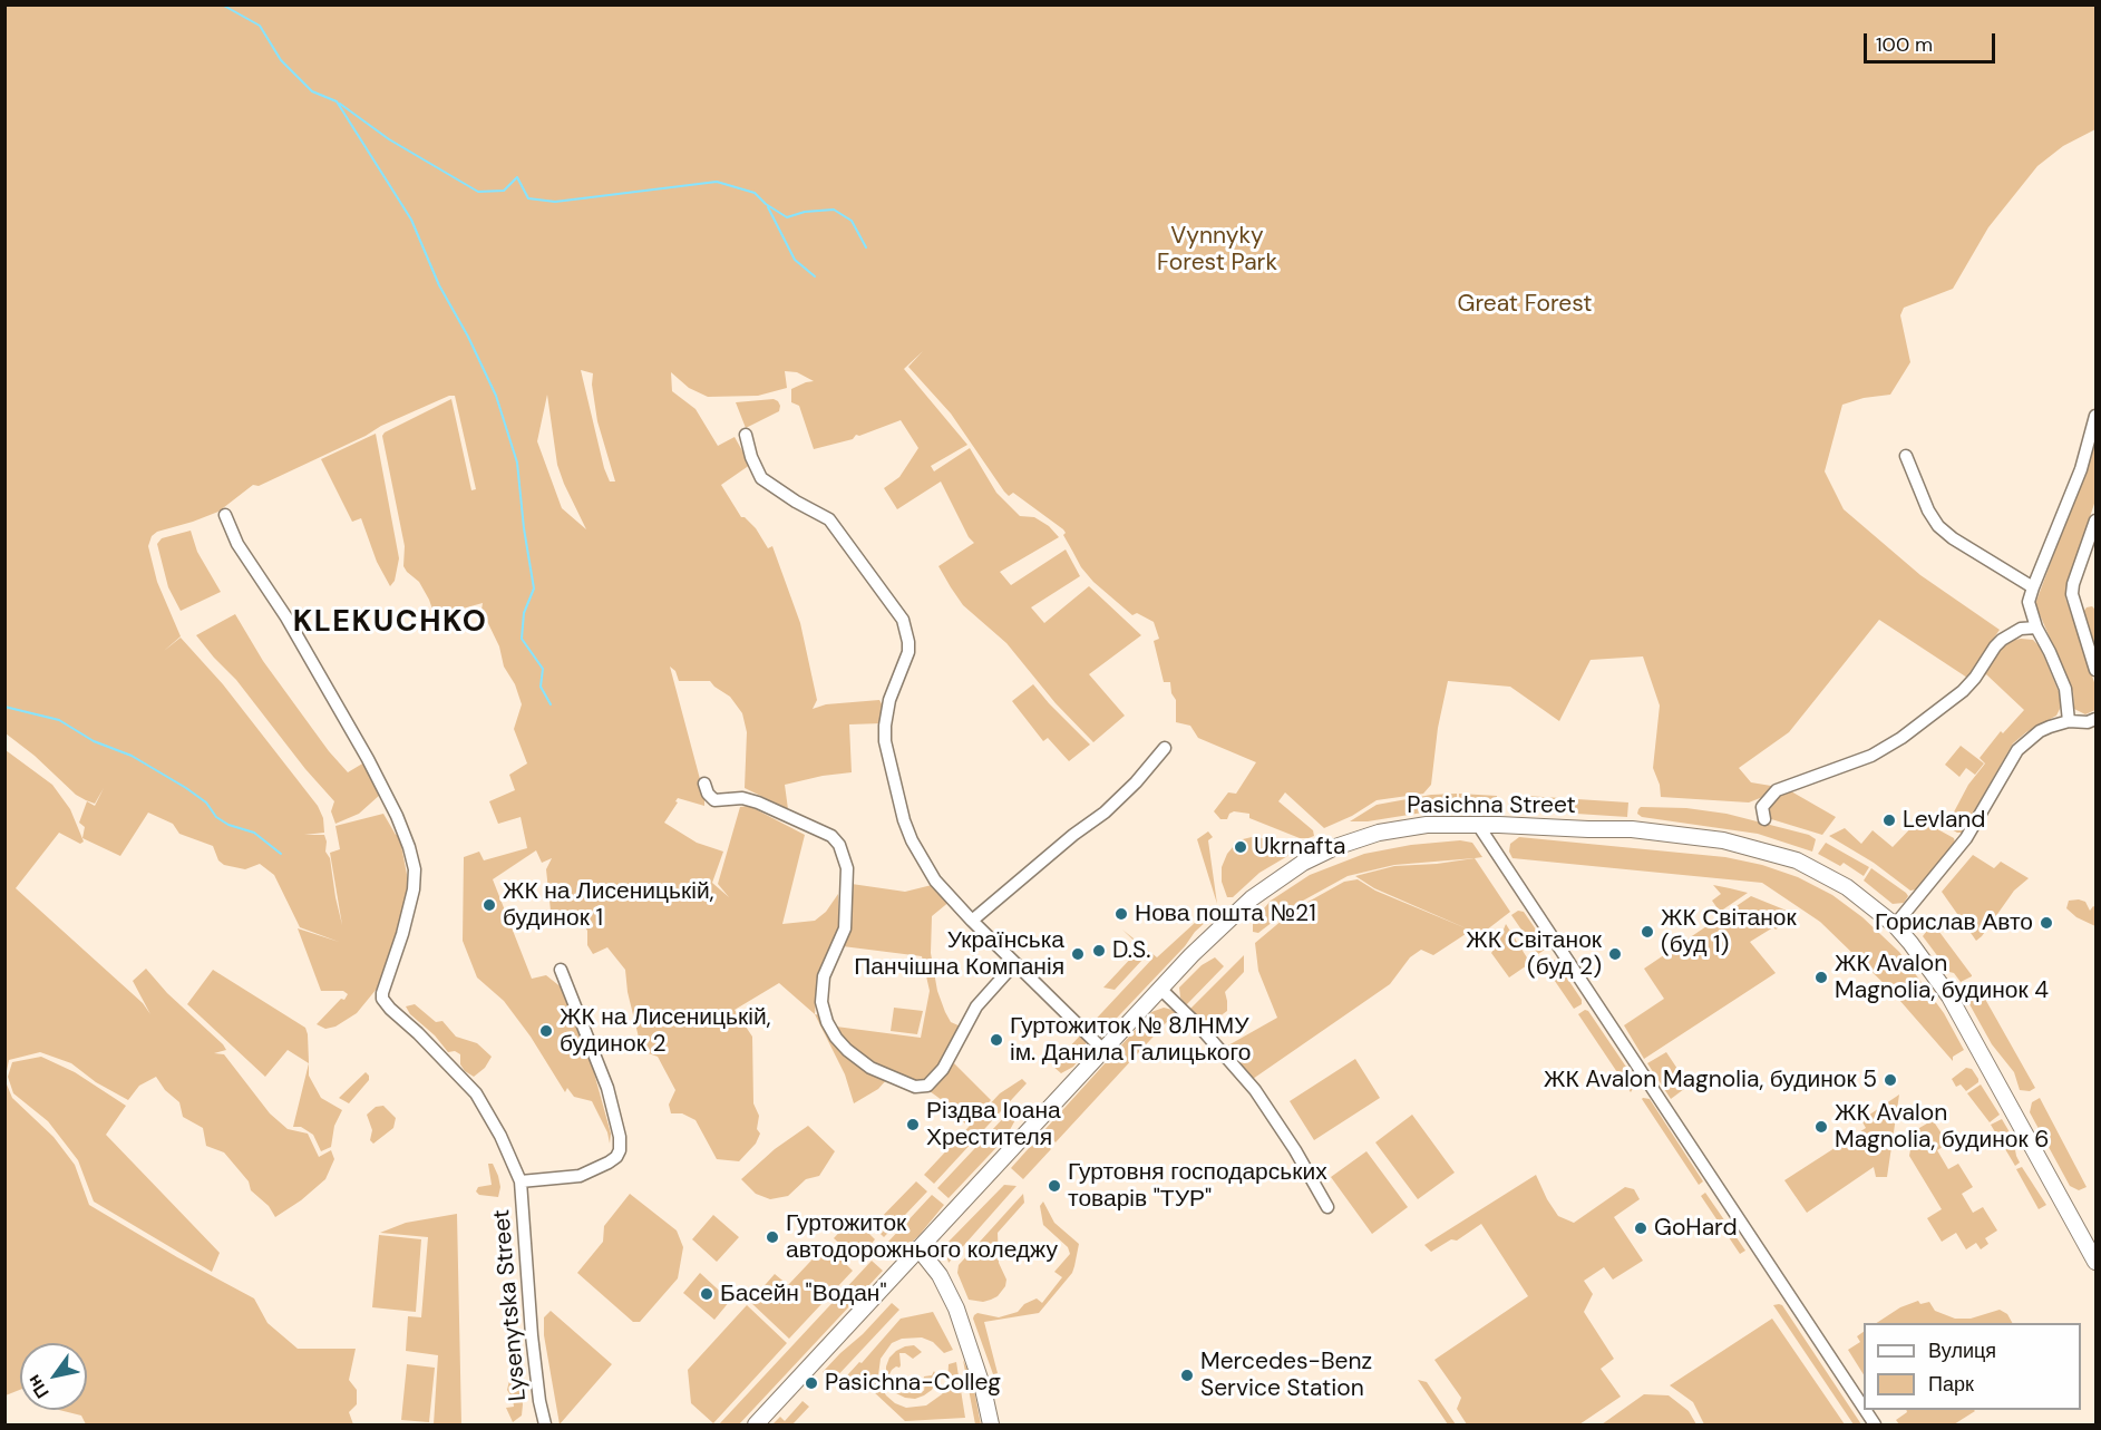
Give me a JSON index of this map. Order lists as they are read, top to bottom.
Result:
{
  "streets": {
    "main road": ["Pasichna Street"],
    "street": ["Lysenytska Street"]
  },
  "districts": ["KLEKUCHKO"],
  "parks": ["Vynnyky Forest Park", "Great Forest"],
  "places": [
    "Levland",
    "Ukrnafta",
    "ЖК на Лисеницькій, будинок 1",
    "Нова пошта №21",
    "Горислав Авто",
    "ЖК Світанок (буд 1)",
    "D.S.",
    "Українська Панчішна Компанія",
    "ЖК Світанок (буд 2)",
    "ЖК Avalon Magnolia, будинок 4",
    "ЖК на Лисеницькій, будинок 2",
    "Гуртожиток № 8ЛНМУ ім. Данила Галицького",
    "ЖК Avalon Magnolia, будинок 5",
    "Різдва Іоана Хрестителя",
    "ЖК Avalon Magnolia, будинок 6",
    "Гуртовня господарських товарів \"ТУР\"",
    "GoHard",
    "Гуртожиток автодорожнього коледжу",
    "Басейн \"Водан\"",
    "Mercedes-Benz Service Station",
    "Pasichna-Colleg"
  ],
  "legend": ["Вулиця", "Парк"],
  "scale_bar": "100 m",
  "north": "bottom left"
}
